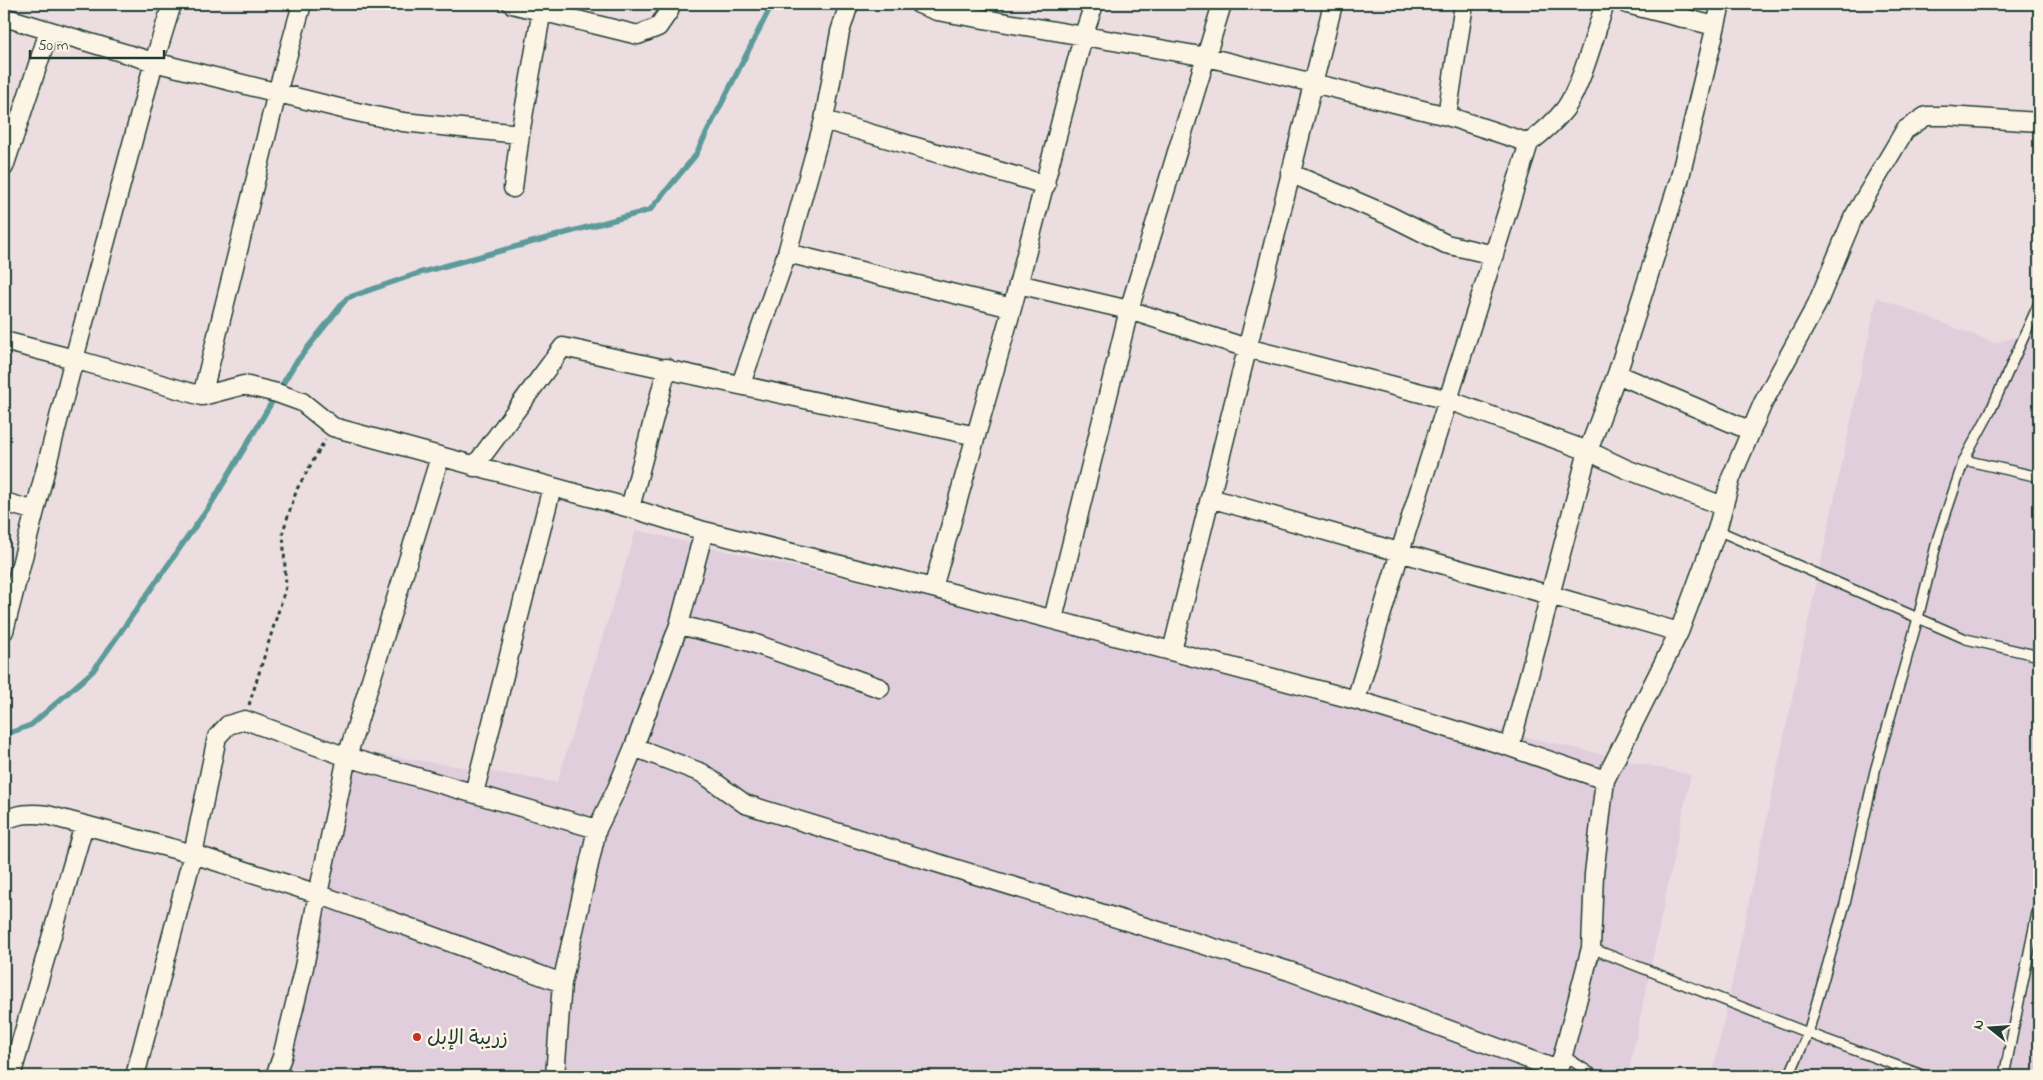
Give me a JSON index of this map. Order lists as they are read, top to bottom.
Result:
{
  "places": ["زريبة الإبل"],
  "scale_bar": "50 m",
  "north": "left"
}
